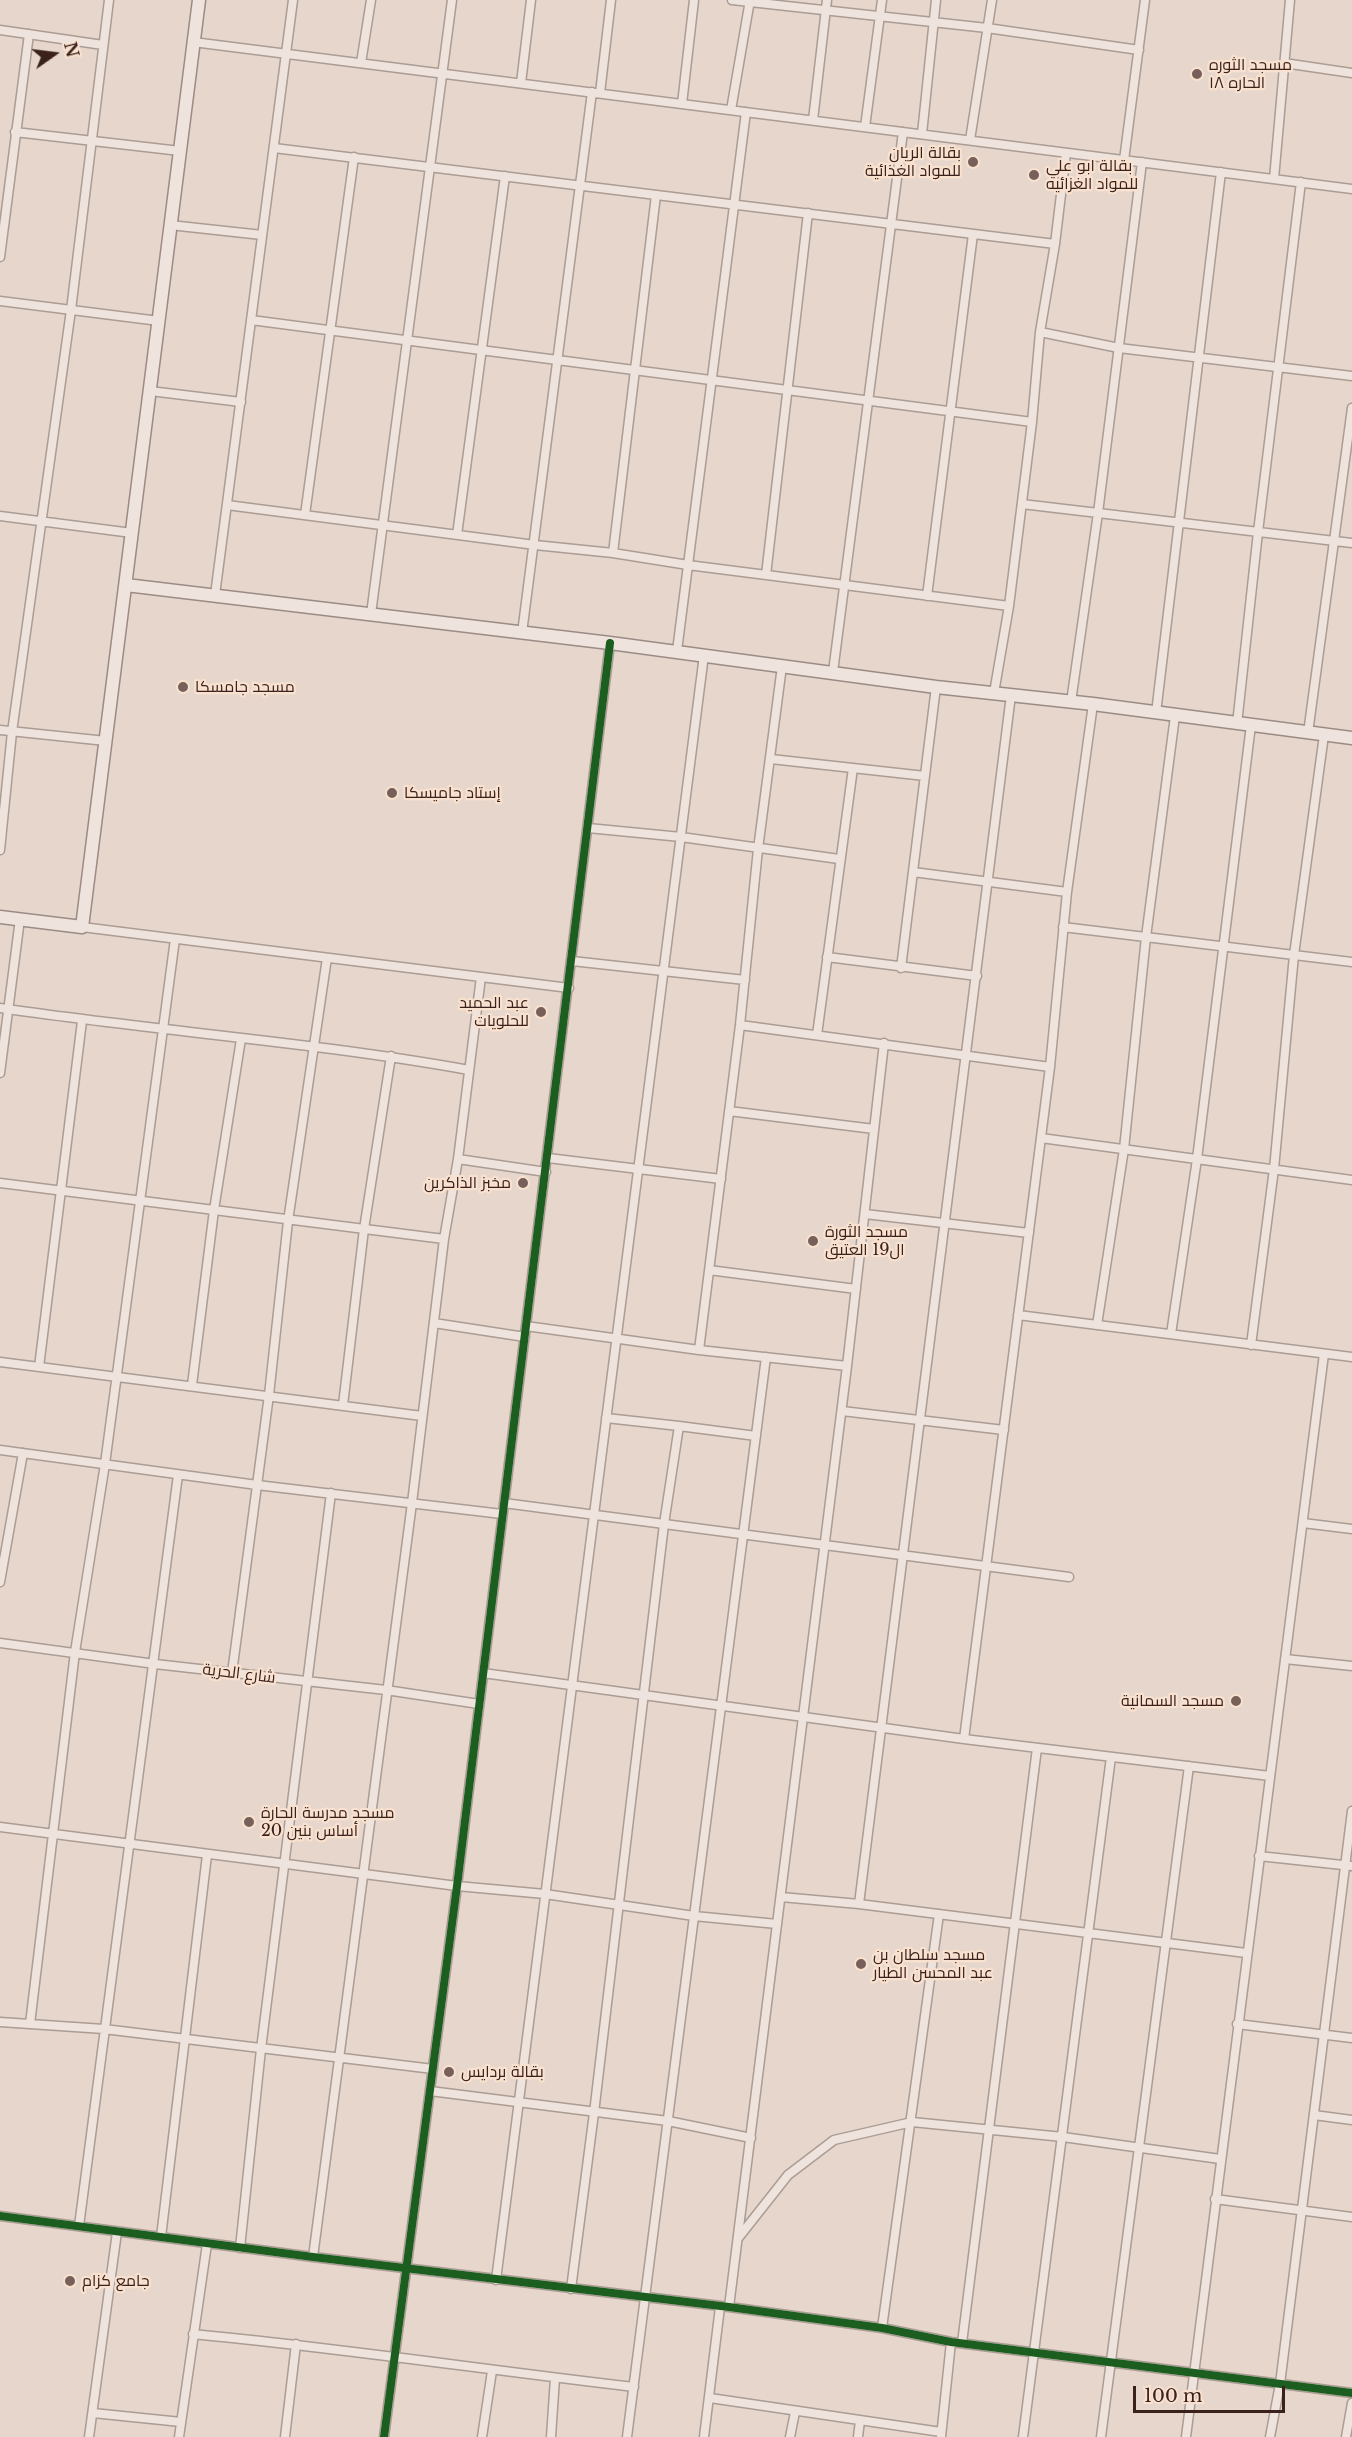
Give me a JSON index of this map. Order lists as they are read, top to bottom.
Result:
{
  "streets": {
    "street": ["شارع الحرية"]
  },
  "places": [
    "مسجد الثوره الحاره ١٨",
    "بقالة الريان للمواد الغذائية",
    "بقالة ابو علي للمواد الغزائيه",
    "مسجد جامسكا",
    "إستاد جاميسكا",
    "عبد الحميد للحلويات",
    "مخبز الذاكرين",
    "مسجد الثورة ال19 العتيق",
    "مسجد السمانية",
    "مسجد مدرسة الحارة 20 أساس بنين",
    "مسجد سلطان بن عبد المحسن الطيار",
    "بقالة بردايس",
    "جامع كزام"
  ],
  "scale_bar": "100 m",
  "north": "right"
}
